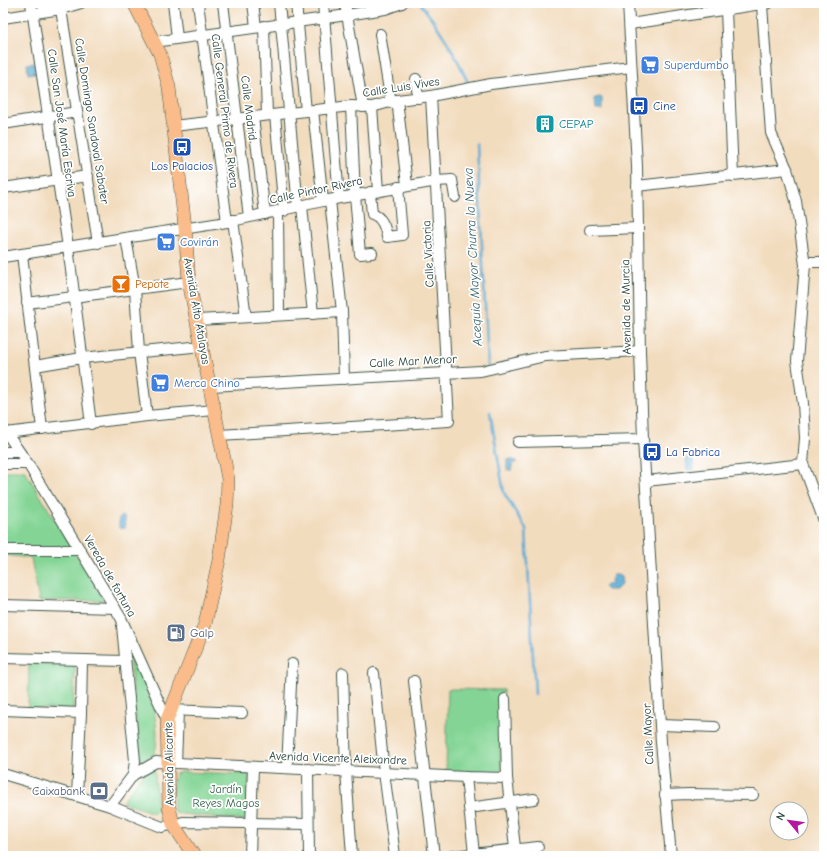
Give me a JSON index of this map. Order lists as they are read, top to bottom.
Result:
{
  "streets": {
    "main road": ["Avenida Alto Atalayas", "Avenida Alicante"],
    "street": [
      "Calle Luis Vives",
      "Calle Madrid",
      "Calle General Primo de Rivera",
      "Calle Domingo Sandoval Sabater",
      "Calle San José María Escriva",
      "Calle Pintor Rivera",
      "Calle Victoria",
      "Avenida de Murcia",
      "Calle Mar Menor",
      "Vereda de fortuna",
      "Calle Mayor",
      "Avenida Vicente Aleixandre"
    ]
  },
  "crossings": [
    ["Calle Luis Vives", "Calle Madrid"],
    ["Calle Luis Vives", "Calle General Primo de Rivera"],
    ["Calle Luis Vives", "Calle Victoria"],
    ["Calle Luis Vives", "Avenida de Murcia"],
    ["Calle Luis Vives", "Avenida Alto Atalayas"],
    ["Calle Madrid", "Calle Pintor Rivera"],
    ["Calle General Primo de Rivera", "Calle Pintor Rivera"],
    ["Calle Domingo Sandoval Sabater", "Calle Pintor Rivera"],
    ["Calle San José María Escriva", "Calle Pintor Rivera"],
    ["Calle Pintor Rivera", "Calle Victoria"],
    ["Calle Pintor Rivera", "Avenida Alto Atalayas"],
    ["Calle Victoria", "Avenida Alto Atalayas"],
    ["Calle Victoria", "Calle Mar Menor"],
    ["Avenida de Murcia", "Calle Mar Menor"],
    ["Avenida de Murcia", "Calle Mayor"],
    ["Avenida Alto Atalayas", "Calle Mar Menor"],
    ["Avenida Alto Atalayas", "Avenida Alicante"],
    ["Vereda de fortuna", "Avenida Vicente Aleixandre"],
    ["Vereda de fortuna", "Avenida Alicante"],
    ["Avenida Vicente Aleixandre", "Avenida Alicante"]
  ],
  "water": ["Acequia Mayor Churra la Nueva"],
  "parks": ["Jardín Reyes Magos"],
  "places": {
    "supermarket": ["Superdumbo", "Covirán", "Merca Chino"],
    "bus stop": ["Cine", "Los Palacios", "La Fabrica"],
    "building": ["CEPAP"],
    "bar": ["Pepote"],
    "fuel station": ["Galp"],
    "bank": ["Caixabank"]
  },
  "north": "top left"
}
